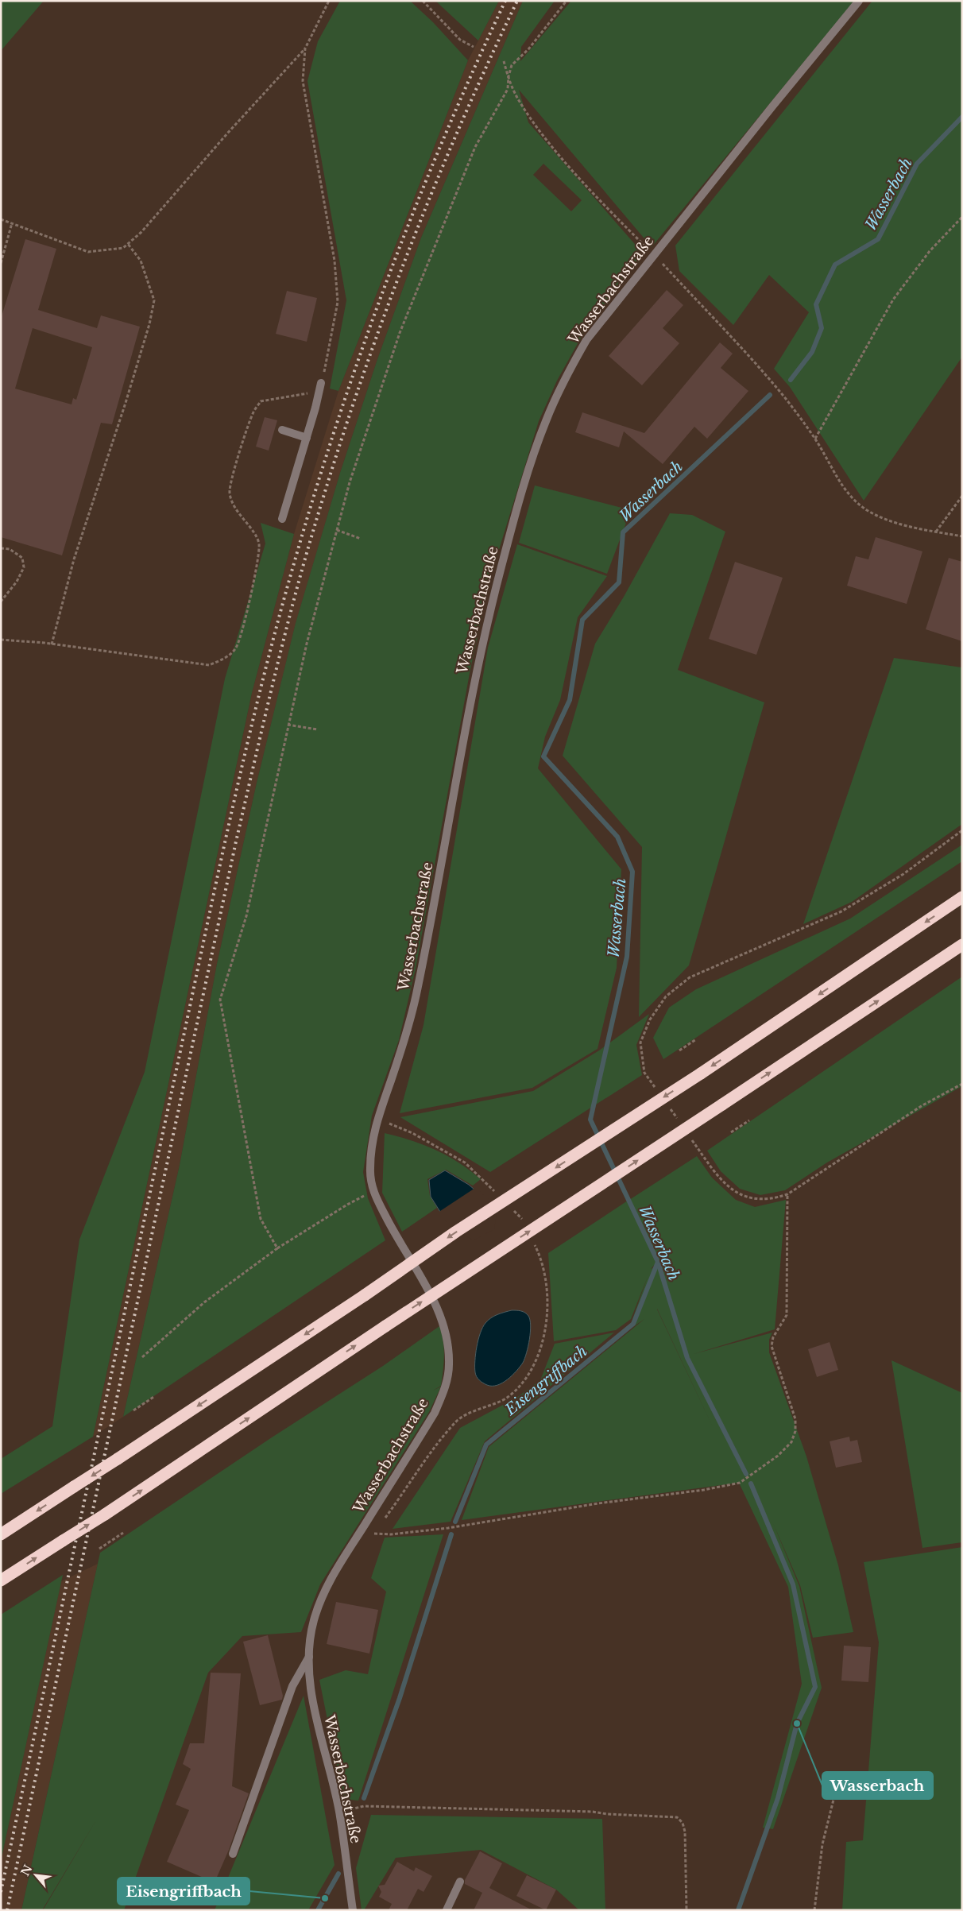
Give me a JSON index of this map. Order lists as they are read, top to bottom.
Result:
{
  "streets": {
    "street": ["Wasserbachstraße"]
  },
  "water": ["Wasserbach", "Eisengriffbach"],
  "places": ["Wasserbach", "Eisengriffbach"],
  "north": "top left"
}
